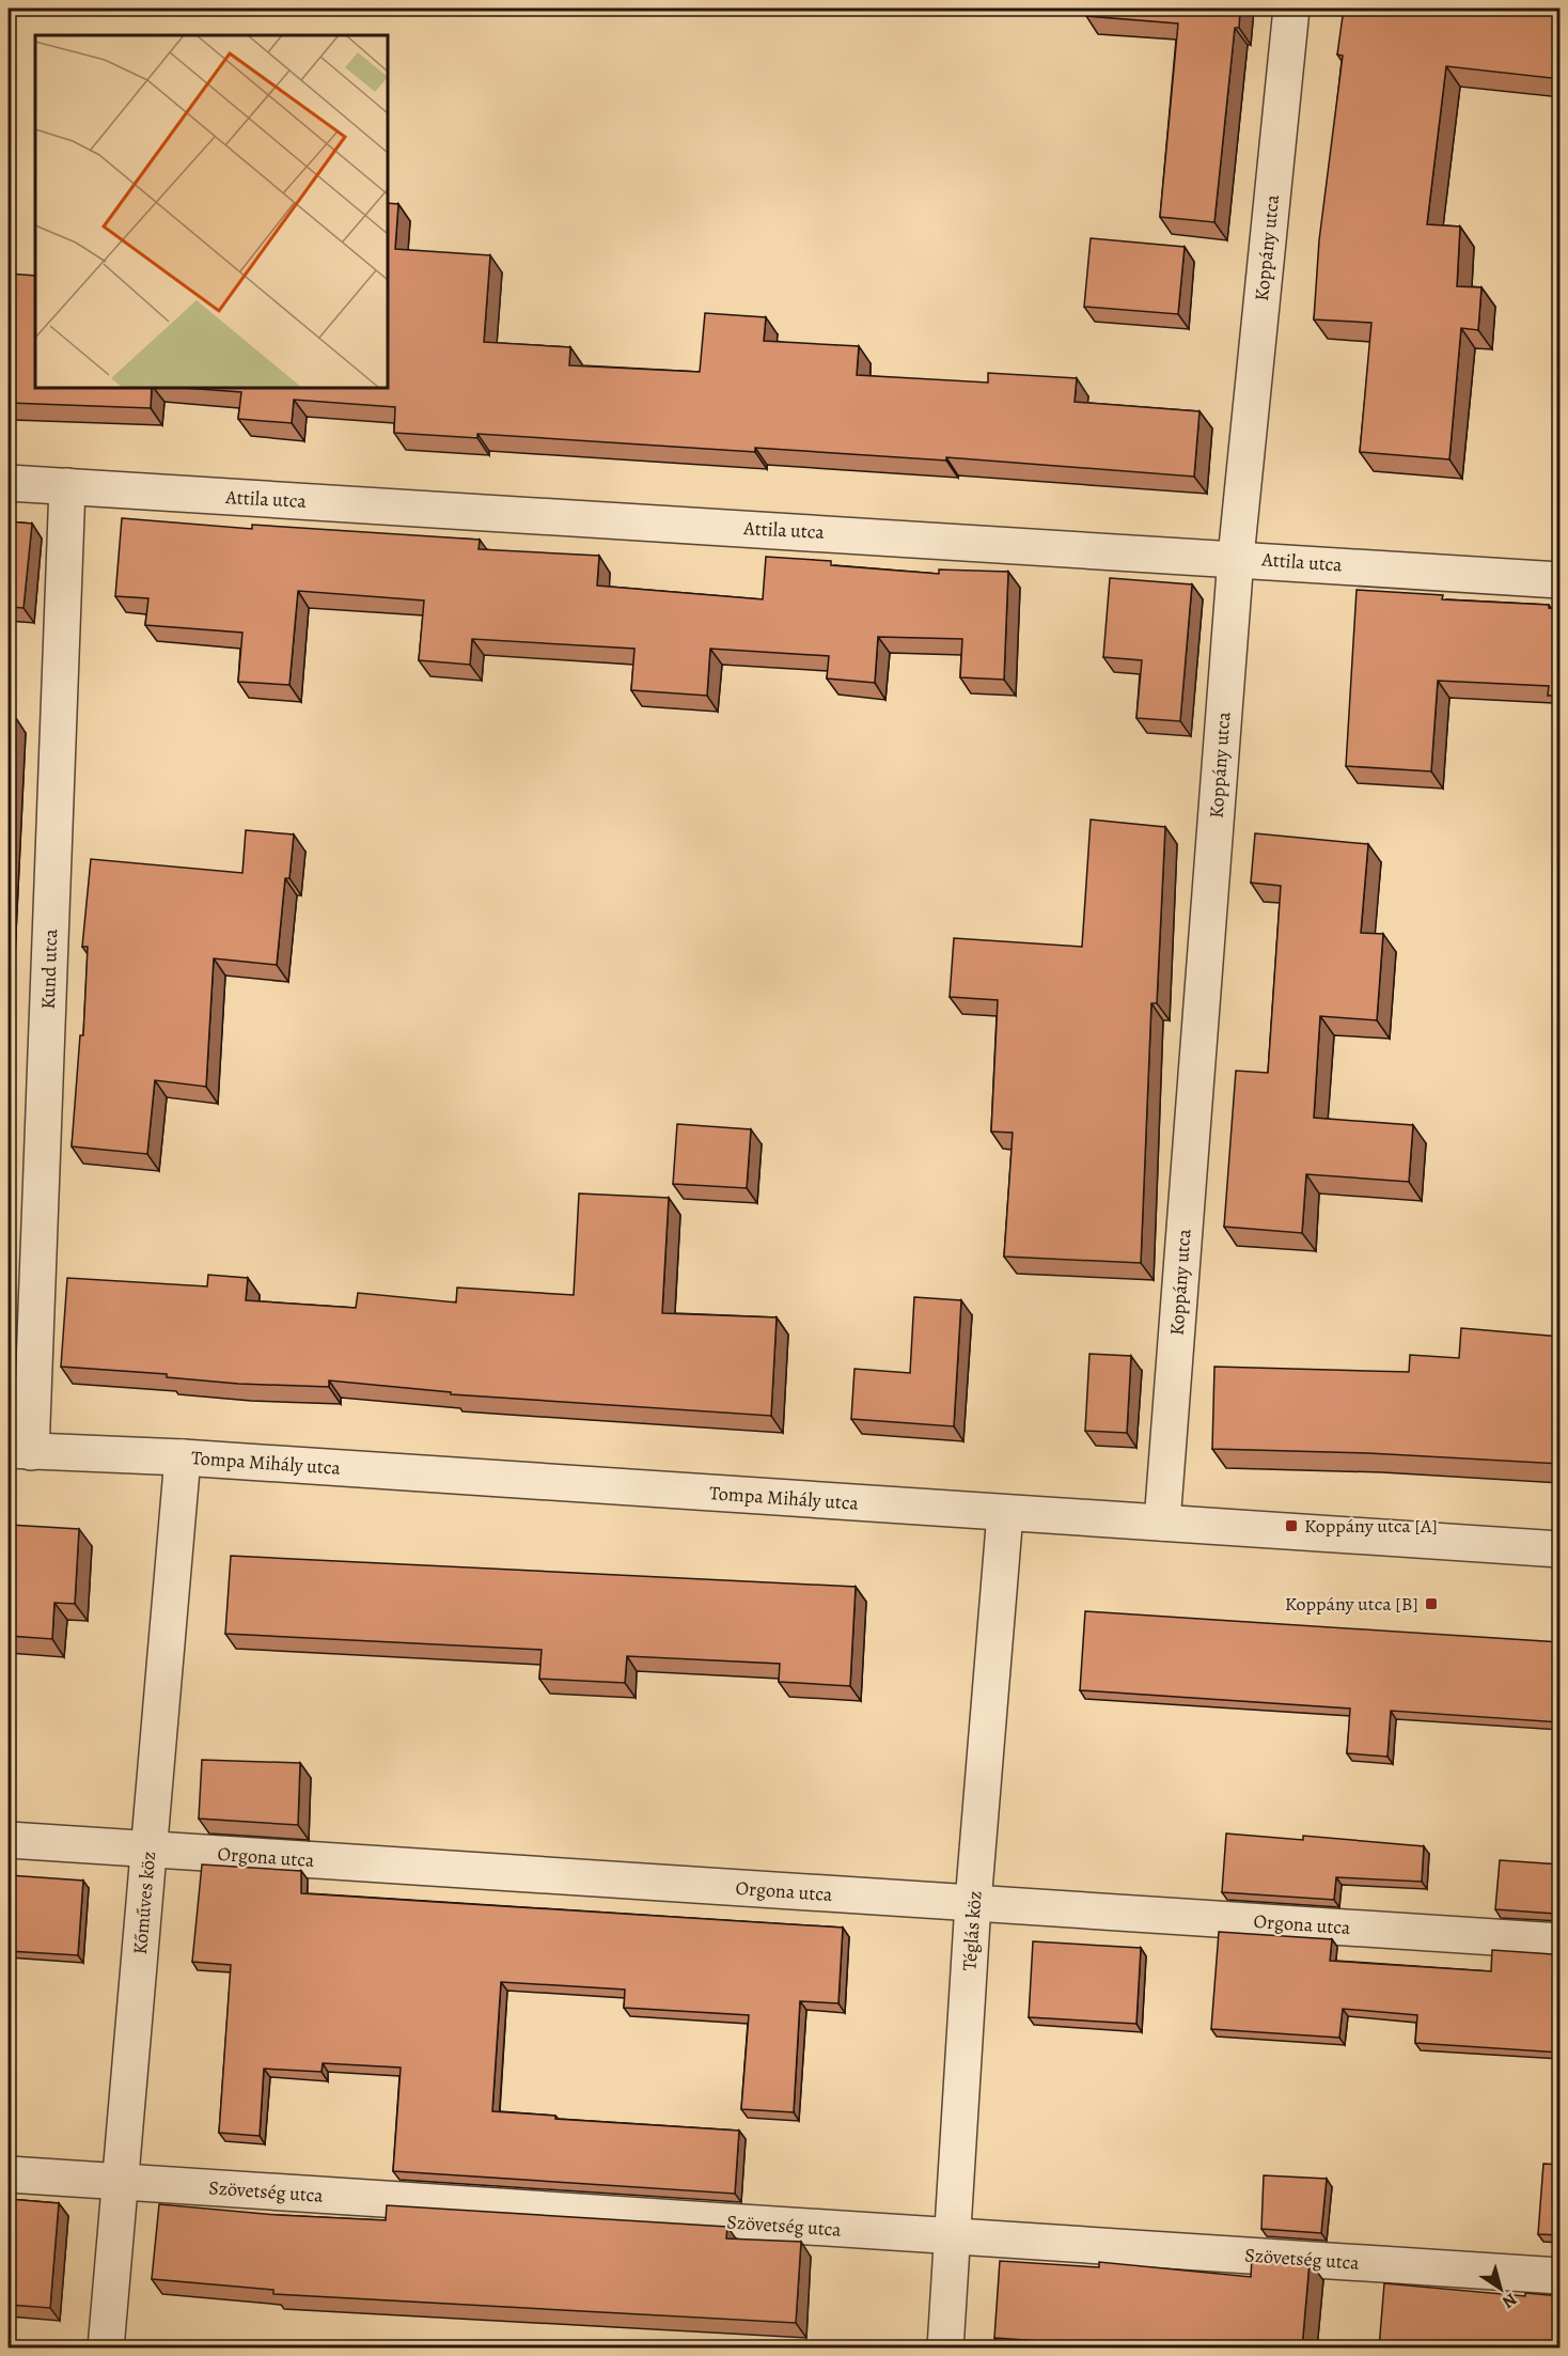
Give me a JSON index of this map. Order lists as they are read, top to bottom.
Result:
{
  "streets": {
    "street": [
      "Koppány utca",
      "Attila utca",
      "Kund utca",
      "Tompa Mihály utca",
      "Orgona utca",
      "Kőműves köz",
      "Téglás köz",
      "Szövetség utca"
    ]
  },
  "crossings": [
    ["Koppány utca", "Attila utca"],
    ["Koppány utca", "Tompa Mihály utca"],
    ["Attila utca", "Kund utca"],
    ["Kund utca", "Tompa Mihály utca"],
    ["Tompa Mihály utca", "Kőműves köz"],
    ["Tompa Mihály utca", "Téglás köz"],
    ["Orgona utca", "Kőműves köz"],
    ["Orgona utca", "Téglás köz"],
    ["Kőműves köz", "Szövetség utca"],
    ["Téglás köz", "Szövetség utca"]
  ],
  "places": {
    "transit": ["Koppány utca [A]", "Koppány utca [B]"]
  },
  "north": "bottom right"
}
